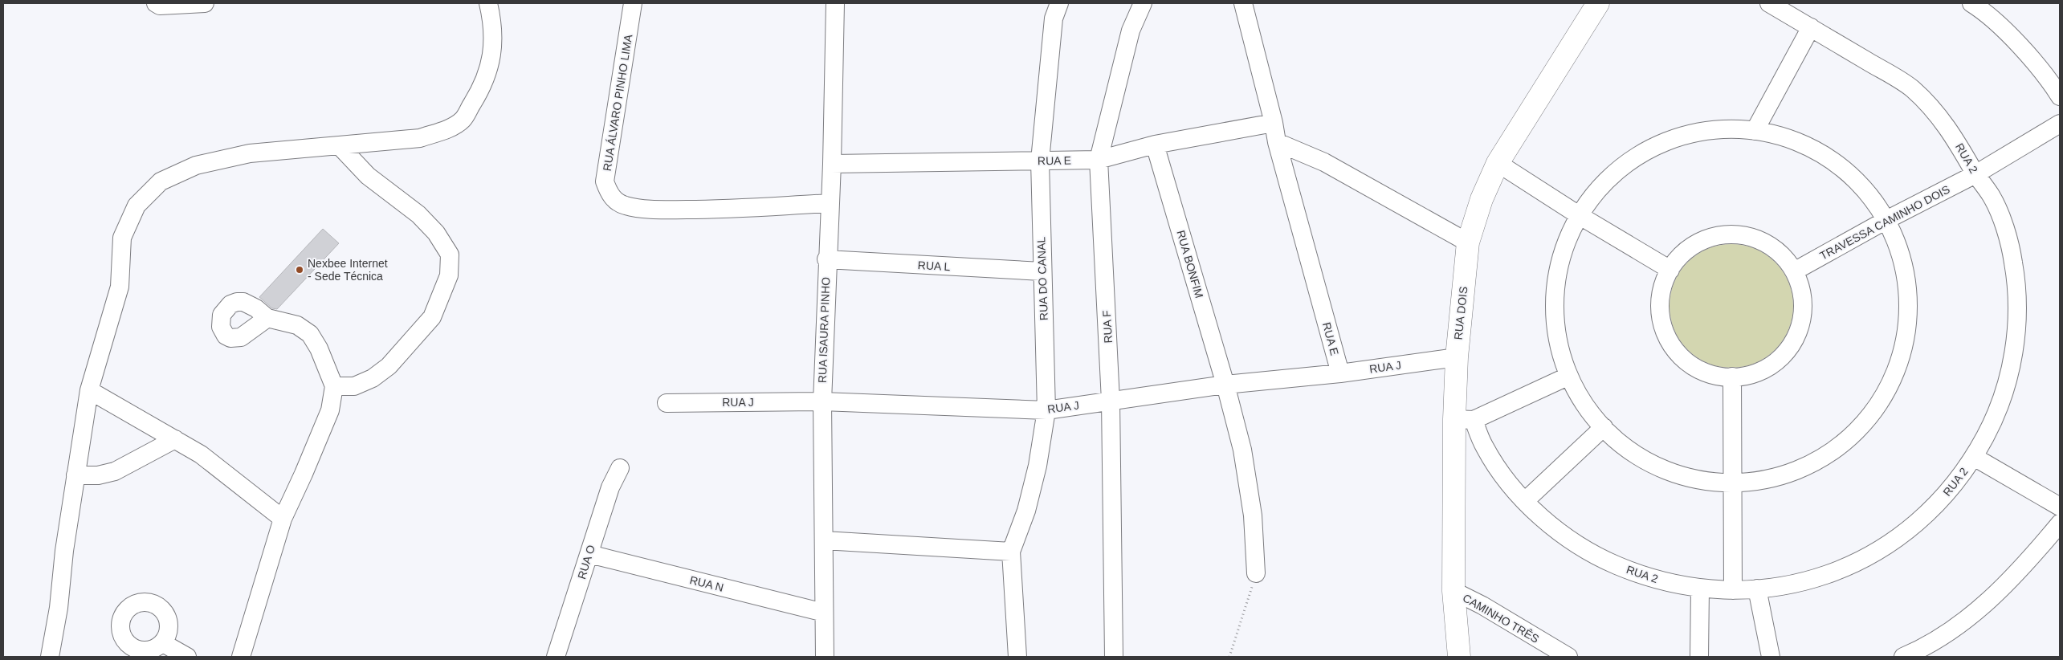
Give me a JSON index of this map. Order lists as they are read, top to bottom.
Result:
{
  "streets": {
    "street": [
      "RUA ÁLVARO PINHO LIMA",
      "RUA 2",
      "RUA E",
      "TRAVESSA CAMINHO DOIS",
      "RUA BONFIM",
      "RUA L",
      "RUA DO CANAL",
      "RUA DOIS",
      "RUA F",
      "RUA ISAURA PINHO",
      "RUA J",
      "RUA O",
      "RUA N",
      "CAMINHO TRÊS"
    ]
  },
  "crossings": [
    ["RUA ÁLVARO PINHO LIMA", "RUA ISAURA PINHO"],
    ["RUA 2", "TRAVESSA CAMINHO DOIS"],
    ["RUA 2", "RUA DOIS"],
    ["RUA E", "RUA BONFIM"],
    ["RUA E", "RUA DO CANAL"],
    ["RUA E", "RUA F"],
    ["RUA E", "RUA ISAURA PINHO"],
    ["RUA E", "RUA J"],
    ["RUA BONFIM", "RUA J"],
    ["RUA L", "RUA DO CANAL"],
    ["RUA L", "RUA ISAURA PINHO"],
    ["RUA DO CANAL", "RUA J"],
    ["RUA DOIS", "RUA J"],
    ["RUA DOIS", "CAMINHO TRÊS"],
    ["RUA F", "RUA J"],
    ["RUA ISAURA PINHO", "RUA J"],
    ["RUA ISAURA PINHO", "RUA N"],
    ["RUA O", "RUA N"]
  ],
  "places": ["Nexbee Internet - Sede Técnica"]
}
